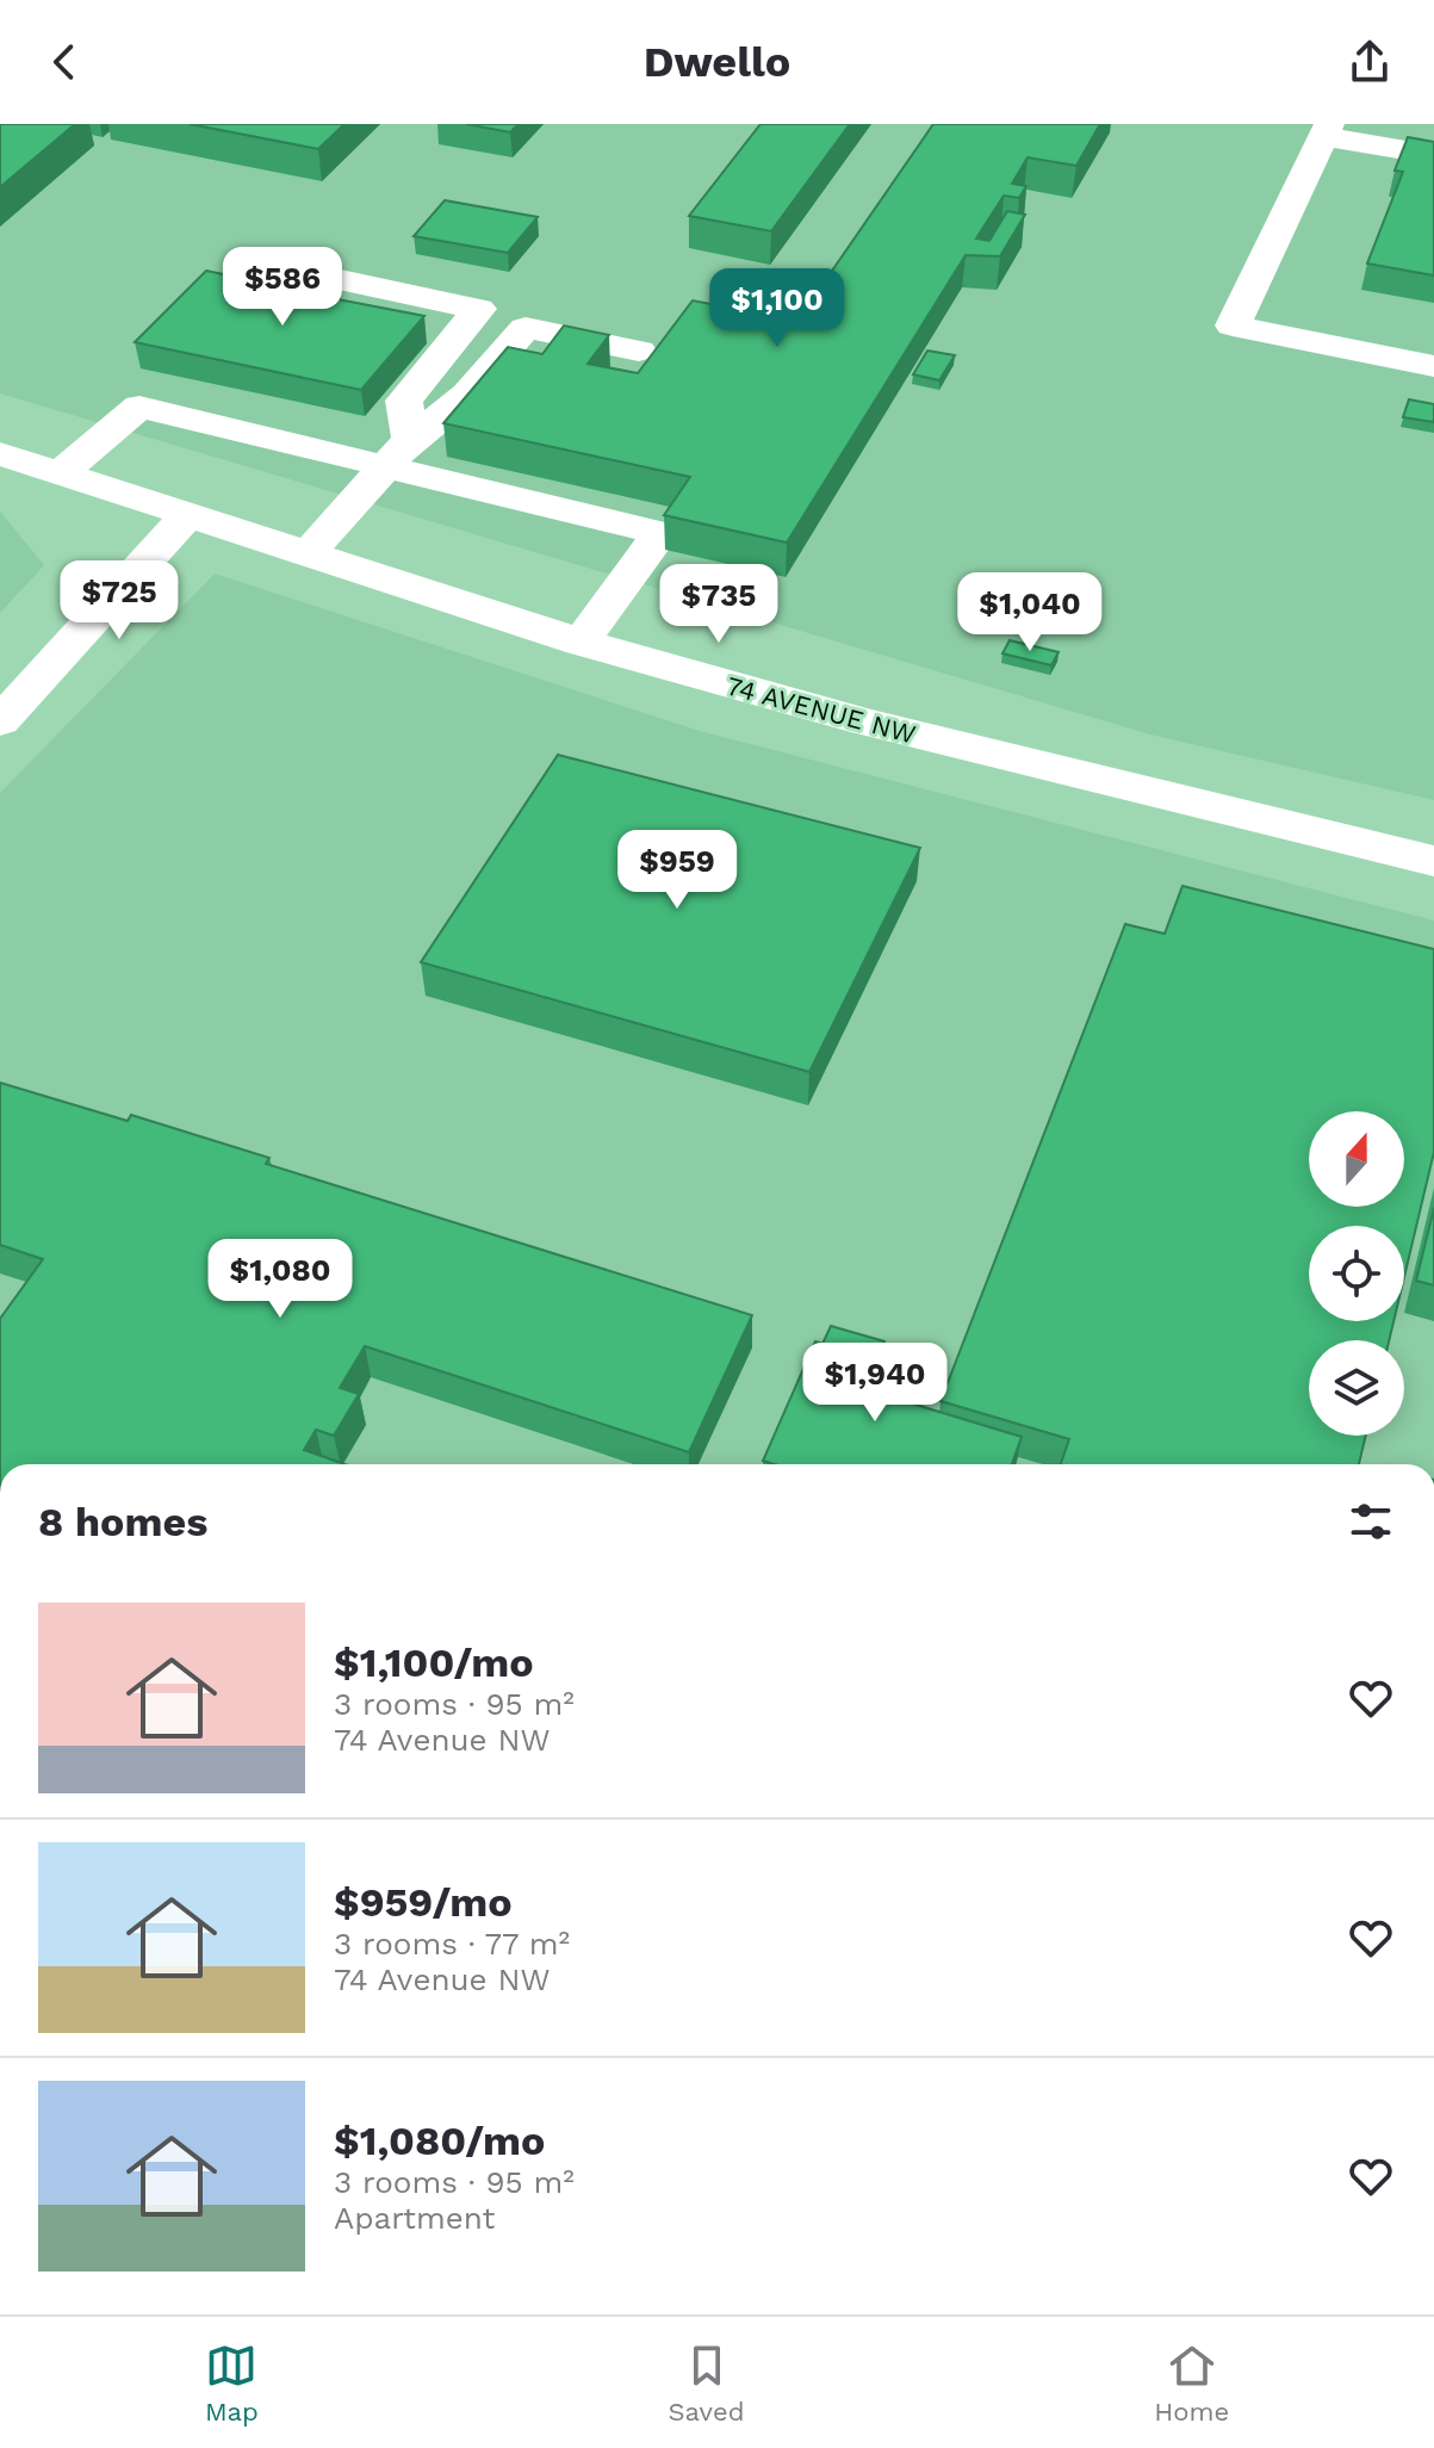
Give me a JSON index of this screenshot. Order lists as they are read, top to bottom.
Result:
{
  "streets": {
    "street": ["74 AVENUE NW"]
  },
  "north": "top",
  "page": {
    "header": "Dwello",
    "price": [
      "$586",
      "$1,100",
      "$725",
      "$735",
      "$1,040",
      "$959",
      "$1,080",
      "$1,940"
    ],
    "heading": "8 homes",
    "list": [
      {
        "name": "$1,100/mo",
        "note": "3 rooms · 95 m² · 74 Avenue NW"
      },
      {
        "name": "$959/mo",
        "note": "3 rooms · 77 m² · 74 Avenue NW"
      },
      {
        "name": "$1,080/mo",
        "note": "3 rooms · 95 m² · Apartment"
      }
    ],
    "tabs": ["Map", "Saved", "Home"]
  }
}
